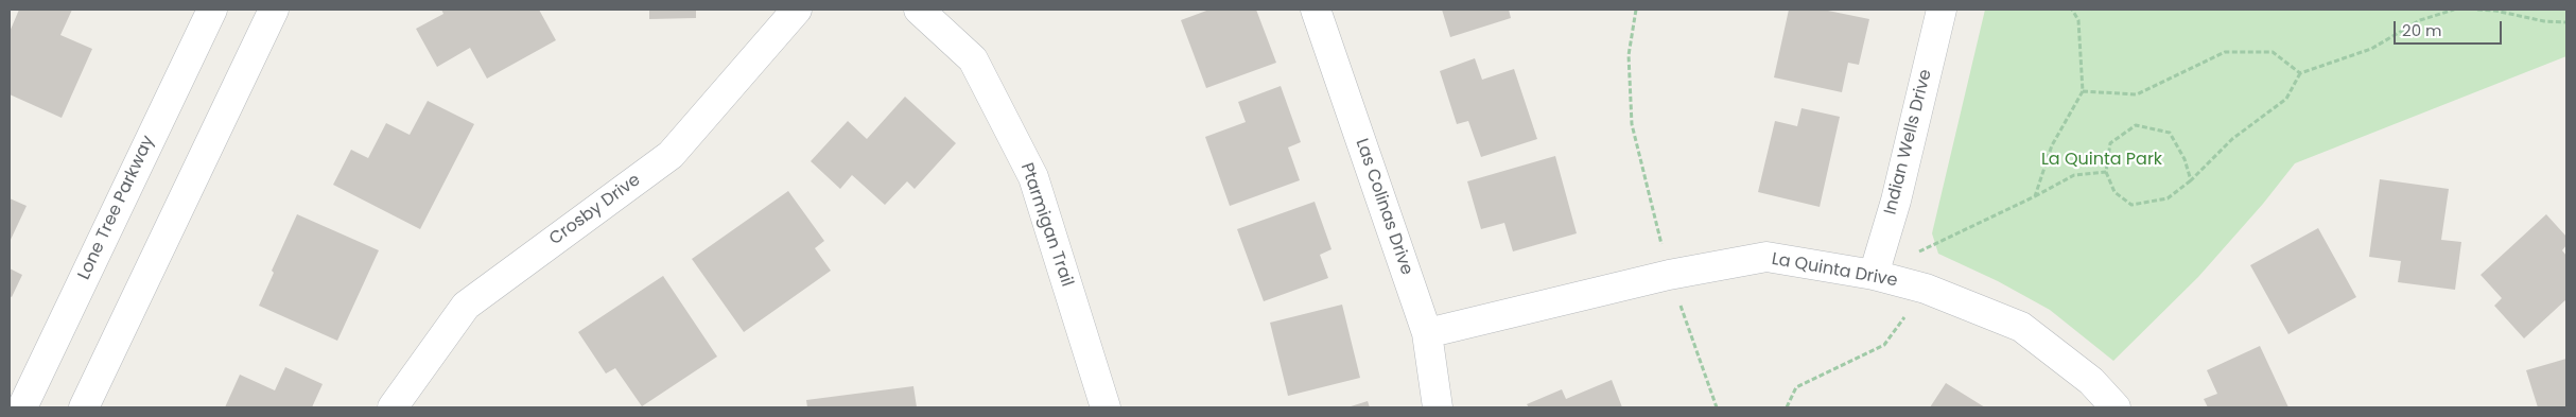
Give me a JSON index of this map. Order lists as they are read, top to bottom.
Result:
{
  "streets": {
    "street": [
      "Indian Wells Drive",
      "Las Colinas Drive",
      "Lone Tree Parkway",
      "Crosby Drive",
      "Ptarmigan Trail",
      "La Quinta Drive"
    ]
  },
  "crossings": [
    ["Indian Wells Drive", "La Quinta Drive"],
    ["Las Colinas Drive", "La Quinta Drive"]
  ],
  "parks": ["La Quinta Park"],
  "scale_bar": "20 m"
}
